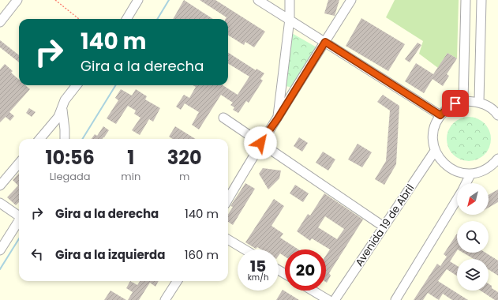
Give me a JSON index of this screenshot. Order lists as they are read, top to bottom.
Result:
{
  "streets": {
    "lane": ["Avenida 19 de Abril"]
  },
  "north": "bottom left",
  "page": {
    "turn": ["140 m", "Gira a la derecha"],
    "eta": [
      "10:56",
      "Llegada",
      "1",
      "min",
      "320",
      "m"
    ],
    "list": [
      {
        "name": "Gira a la derecha",
        "value": "140 m"
      },
      {
        "name": "Gira a la izquierda",
        "value": "160 m"
      }
    ],
    "speed": "15 km/h",
    "limit": "20"
  }
}
